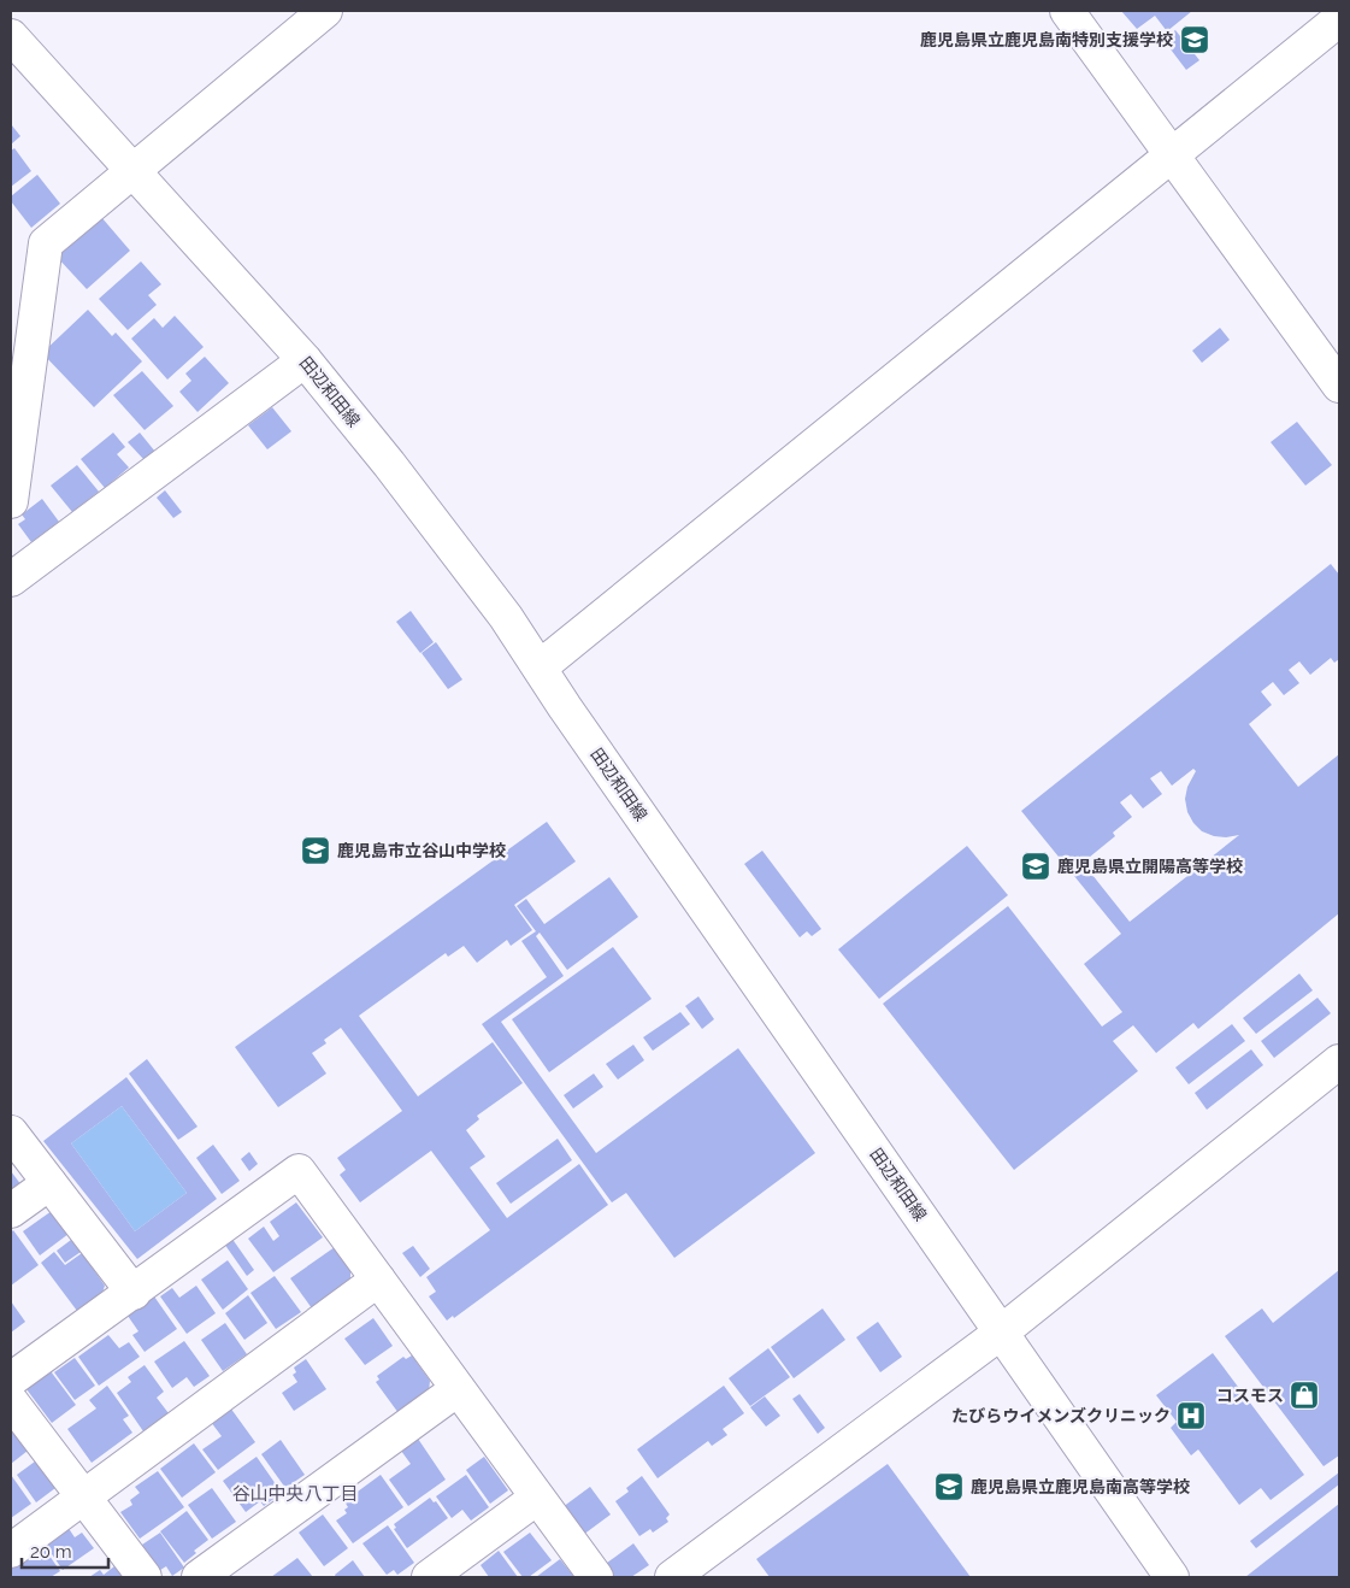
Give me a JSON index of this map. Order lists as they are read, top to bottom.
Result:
{
  "streets": {
    "street": ["田辺和田線"]
  },
  "districts": ["谷山中央八丁目"],
  "places": {
    "school or university": [
      "鹿児島県立鹿児島南特別支援学校",
      "鹿児島市立谷山中学校",
      "鹿児島県立開陽高等学校",
      "鹿児島県立鹿児島南高等学校"
    ],
    "shop": ["コスモス"],
    "hospital": ["たびらウイメンズクリニック"]
  },
  "scale_bar": "20 m"
}
